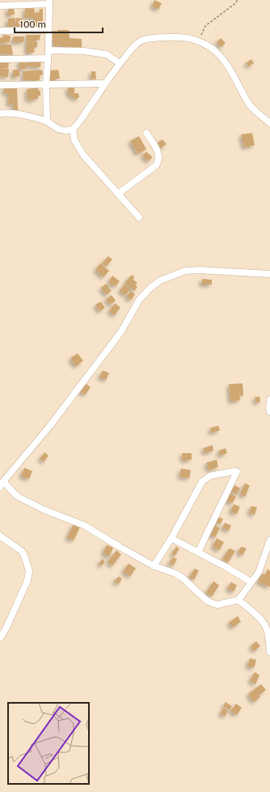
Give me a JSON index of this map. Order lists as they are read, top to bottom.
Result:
{
  "scale_bar": "100 m"
}
